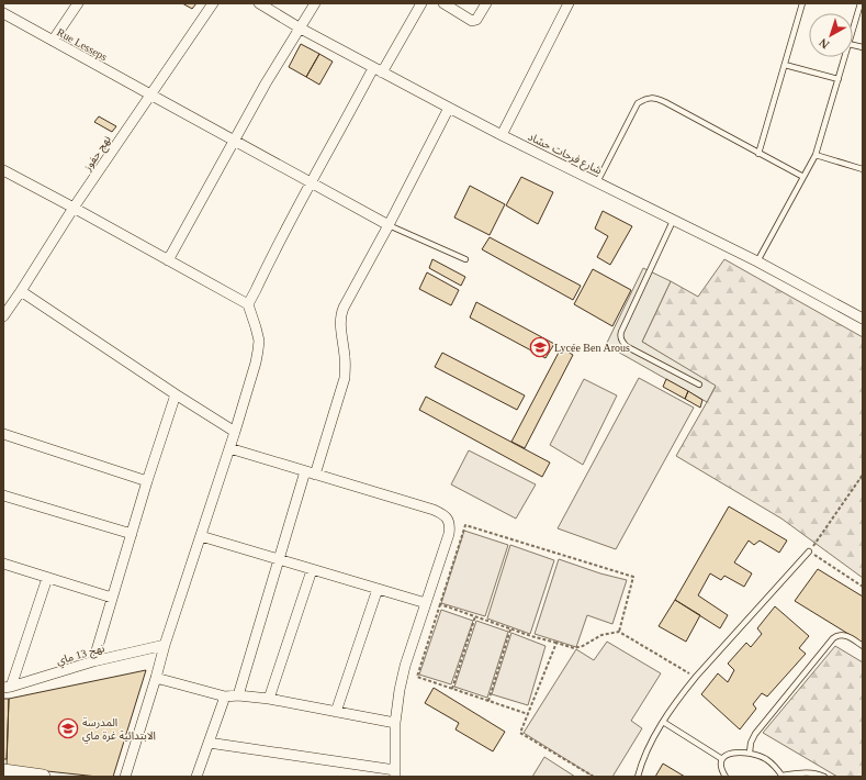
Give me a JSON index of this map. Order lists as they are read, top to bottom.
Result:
{
  "streets": {
    "street": [
      "Rue Lesseps",
      "نهج حفوز",
      "شارع فرحات حشاد",
      "نهج 13 ماي"
    ]
  },
  "crossings": [
    ["Rue Lesseps", "نهج حفوز"]
  ],
  "places": {
    "school or university": ["Lycée Ben Arous", "المدرسة الابتدائية غرة ماي"]
  },
  "north": "bottom left"
}
